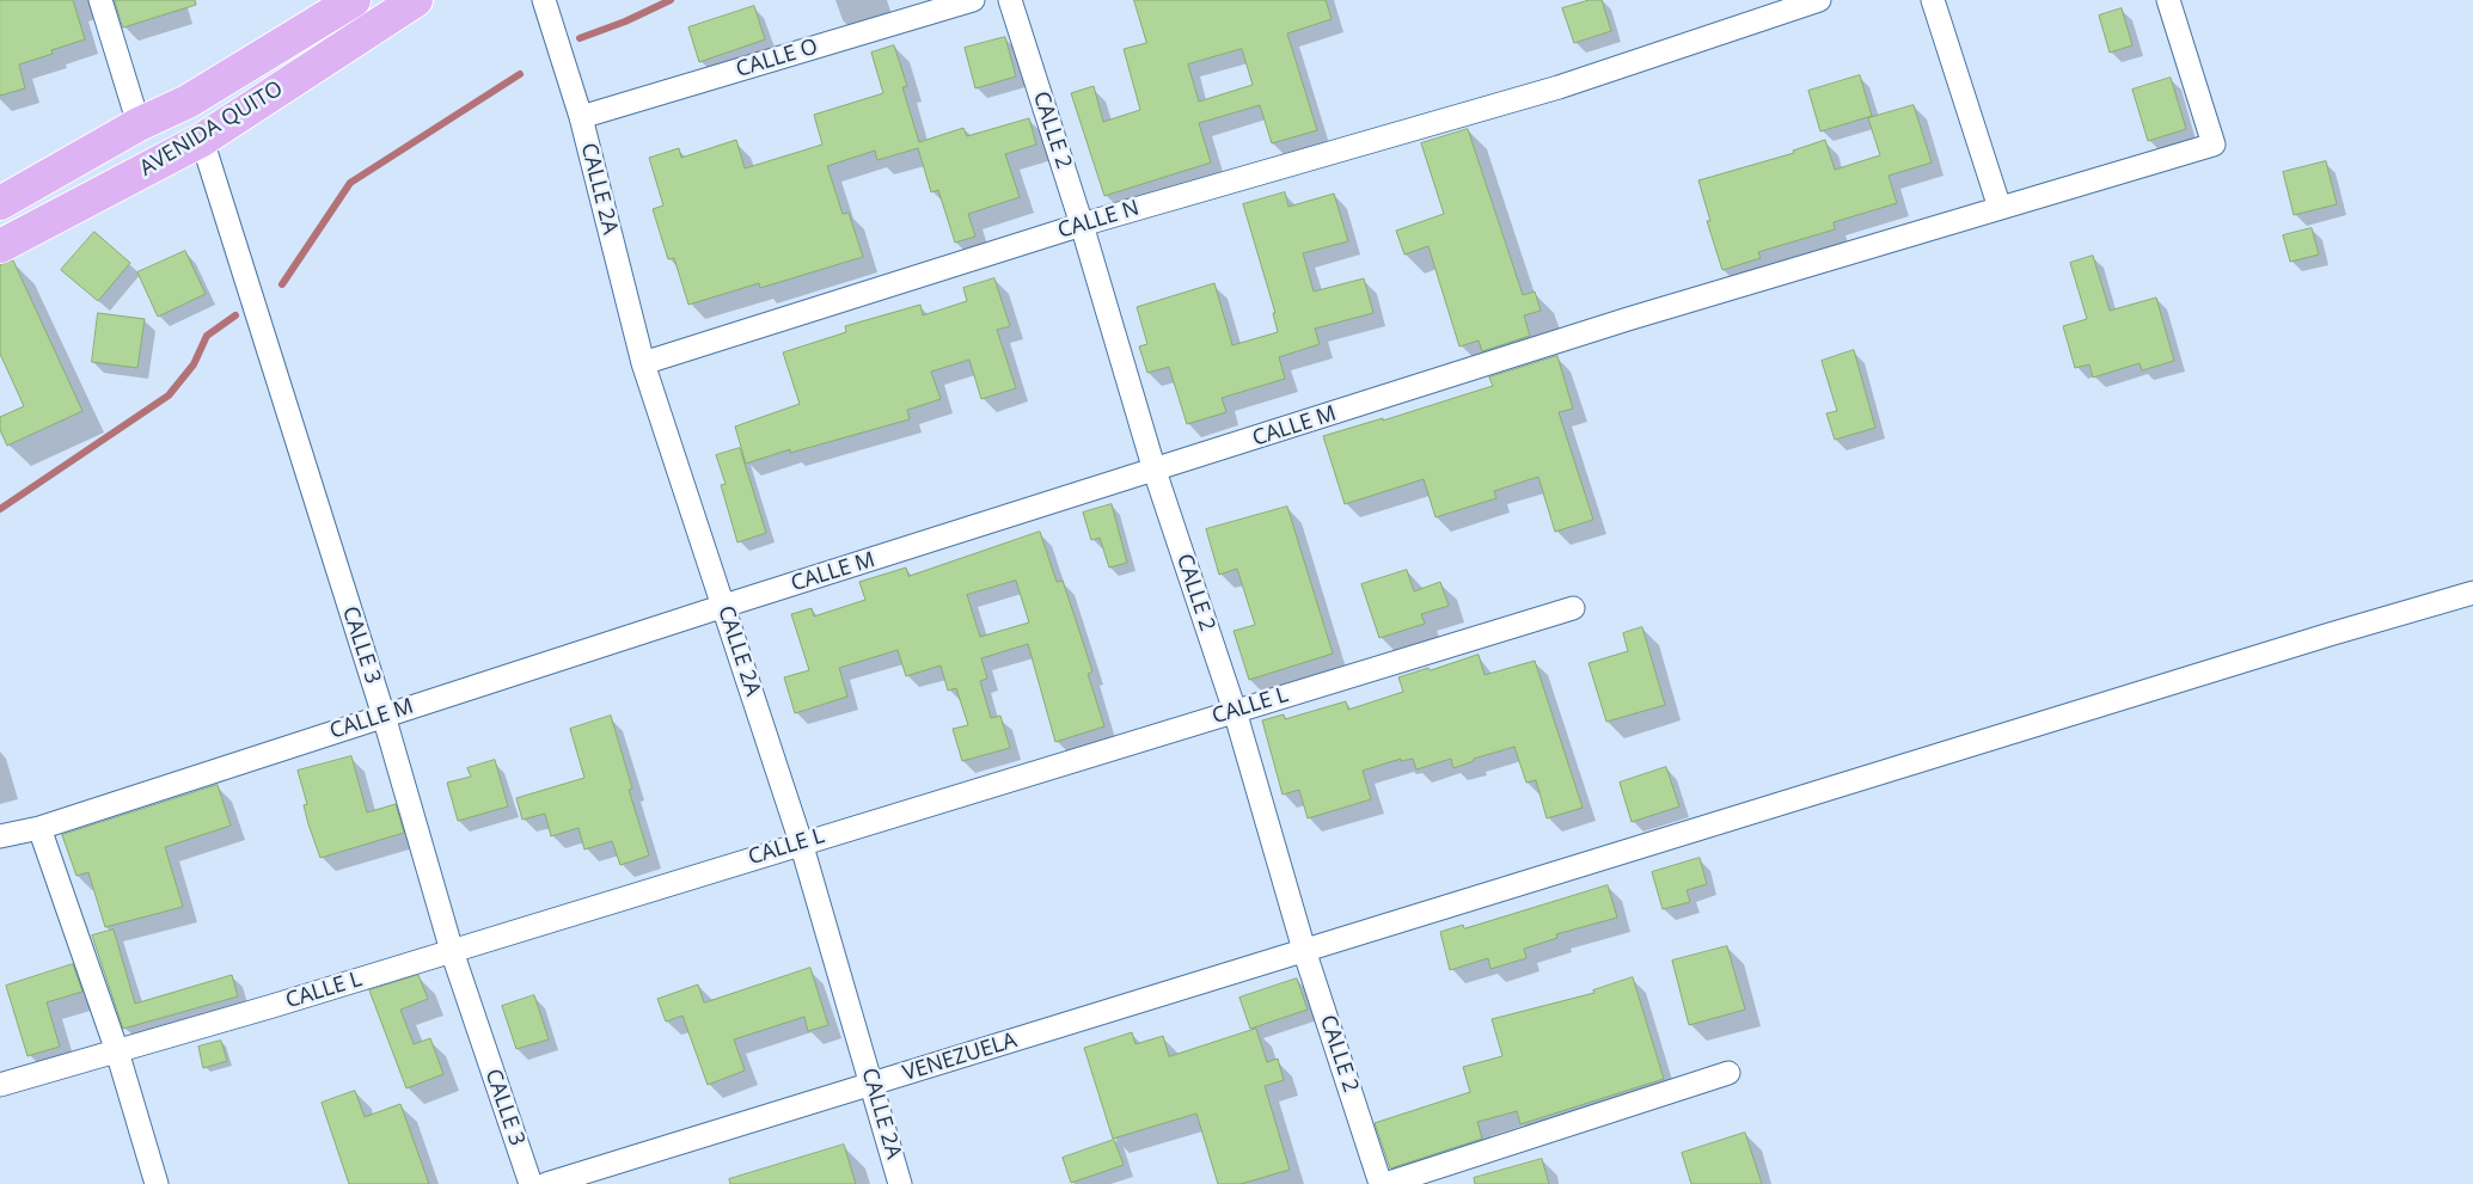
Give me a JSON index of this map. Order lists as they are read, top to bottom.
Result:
{
  "streets": {
    "highway": ["AVENIDA QUITO"],
    "street": [
      "CALLE O",
      "CALLE 2",
      "CALLE 2A",
      "CALLE N",
      "CALLE M",
      "CALLE 3",
      "CALLE L",
      "VENEZUELA"
    ]
  },
  "crossings": [
    ["CALLE O", "CALLE 2A"],
    ["AVENIDA QUITO", "CALLE 3"],
    ["CALLE 2", "CALLE N"],
    ["CALLE 2", "CALLE M"],
    ["CALLE 2", "CALLE L"],
    ["CALLE 2", "VENEZUELA"],
    ["CALLE 2A", "CALLE N"],
    ["CALLE 2A", "CALLE M"],
    ["CALLE 2A", "CALLE L"],
    ["CALLE 2A", "VENEZUELA"],
    ["CALLE M", "CALLE 3"],
    ["CALLE 3", "CALLE L"]
  ]
}
